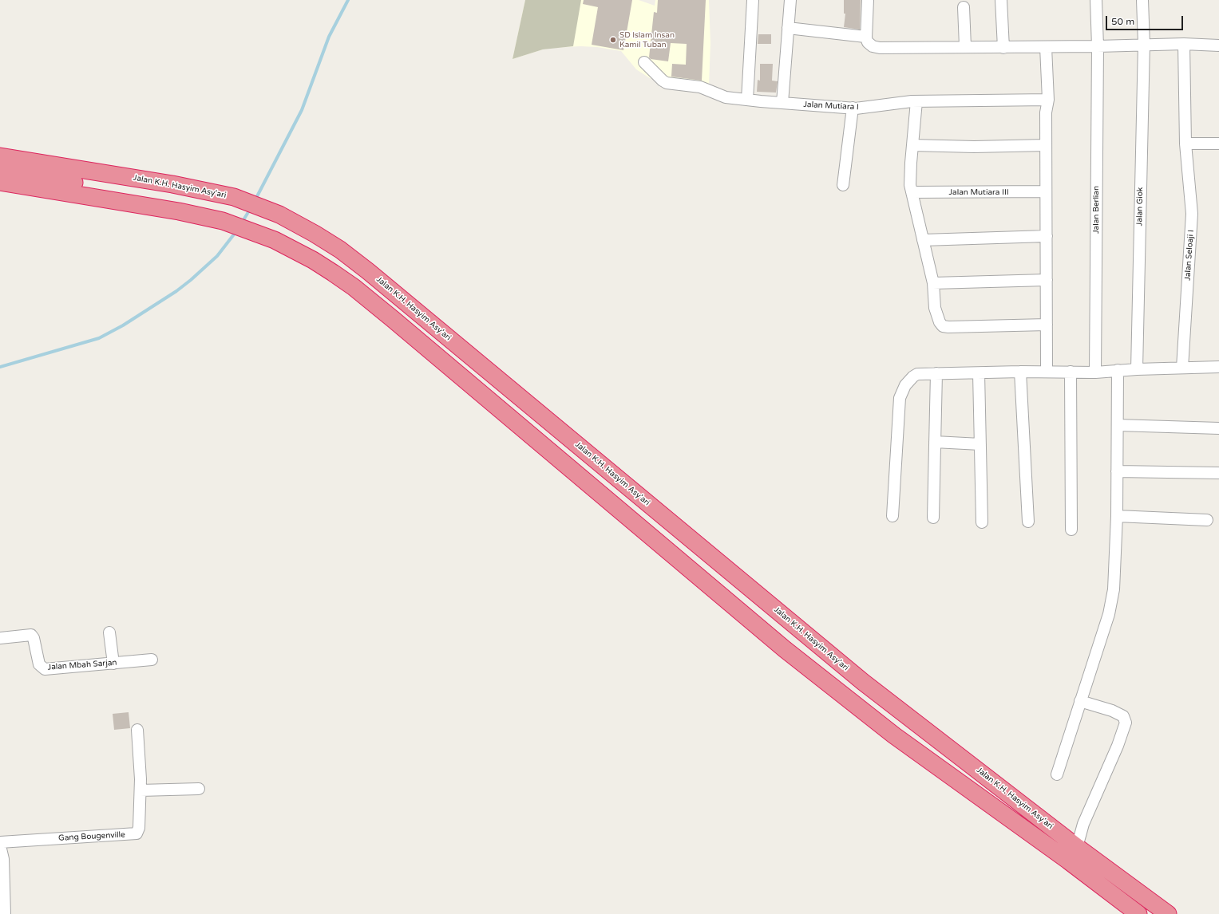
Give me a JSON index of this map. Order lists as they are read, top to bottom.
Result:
{
  "streets": {
    "highway": ["Jalan K.H. Hasyim Asy'ari"],
    "street": [
      "Jalan Mutiara I",
      "Jalan Mutiara III",
      "Jalan Giok",
      "Jalan Berlian",
      "Jalan Seloaji I",
      "Jalan Mbah Sarjan",
      "Gang Bougenville"
    ]
  },
  "places": ["SD Islam Insan Kamil Tuban"],
  "scale_bar": "50 m"
}
